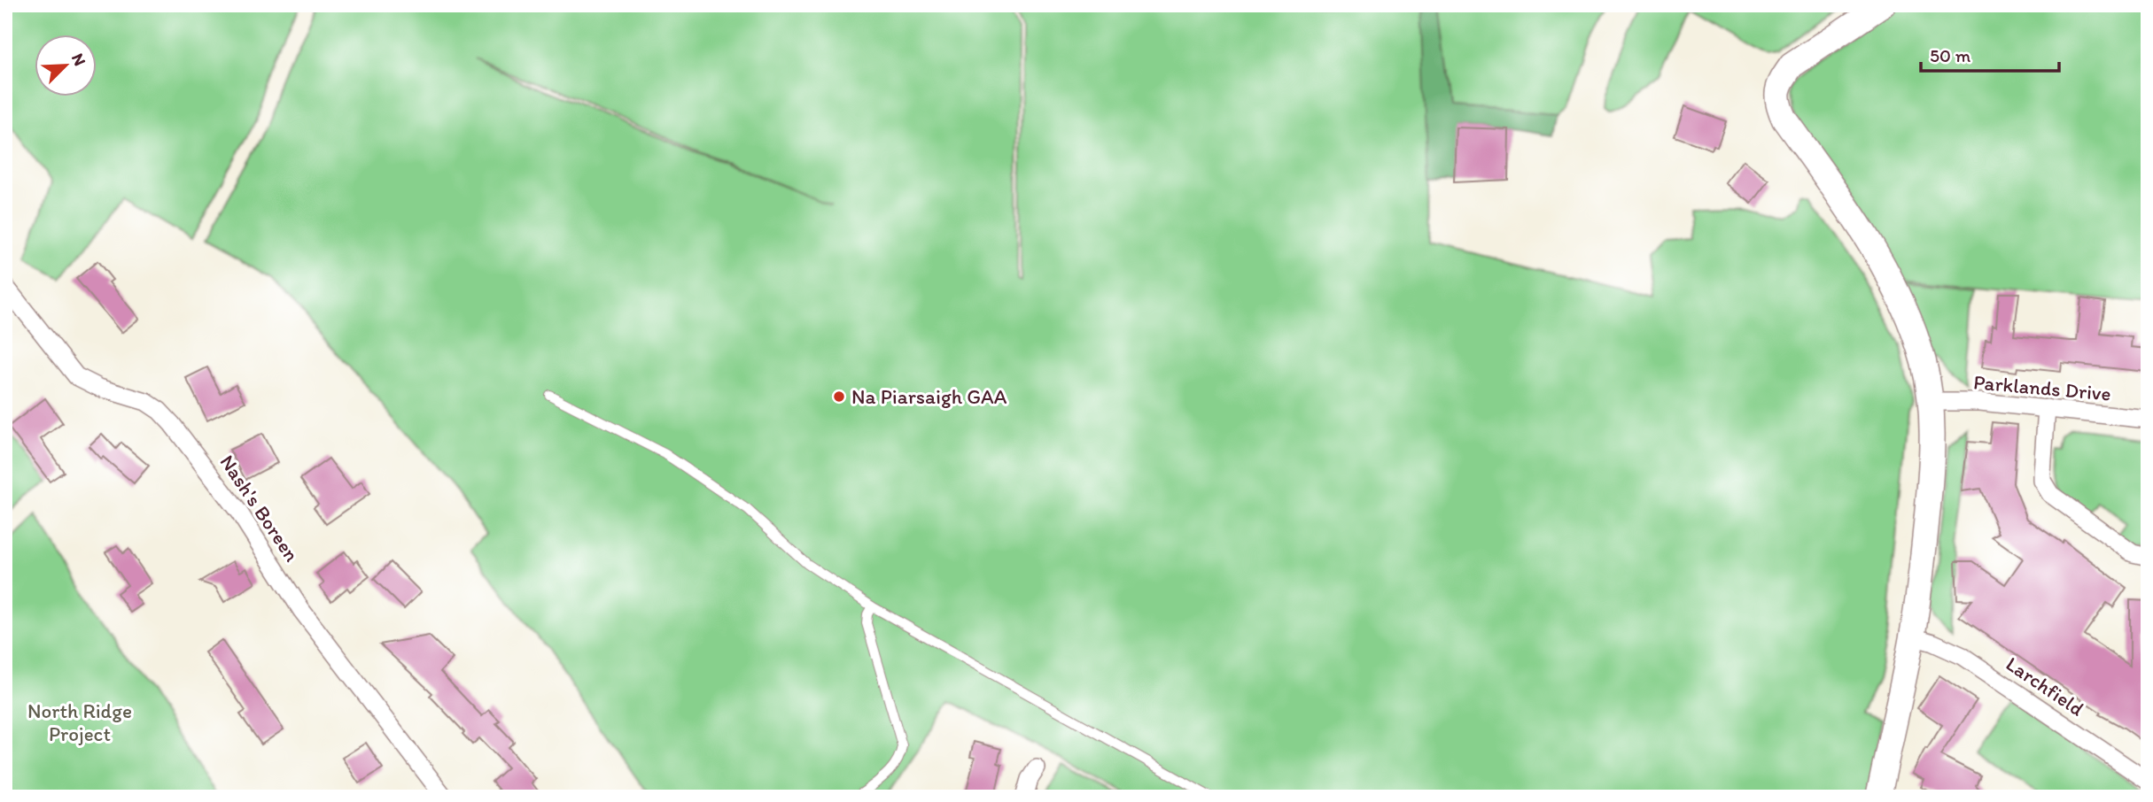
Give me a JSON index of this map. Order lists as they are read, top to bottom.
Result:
{
  "streets": {
    "street": ["Parklands Drive", "Nash's Boreen", "Larchfield"]
  },
  "parks": ["North Ridge Project"],
  "places": ["Na Piarsaigh GAA"],
  "scale_bar": "50 m",
  "north": "top right"
}
